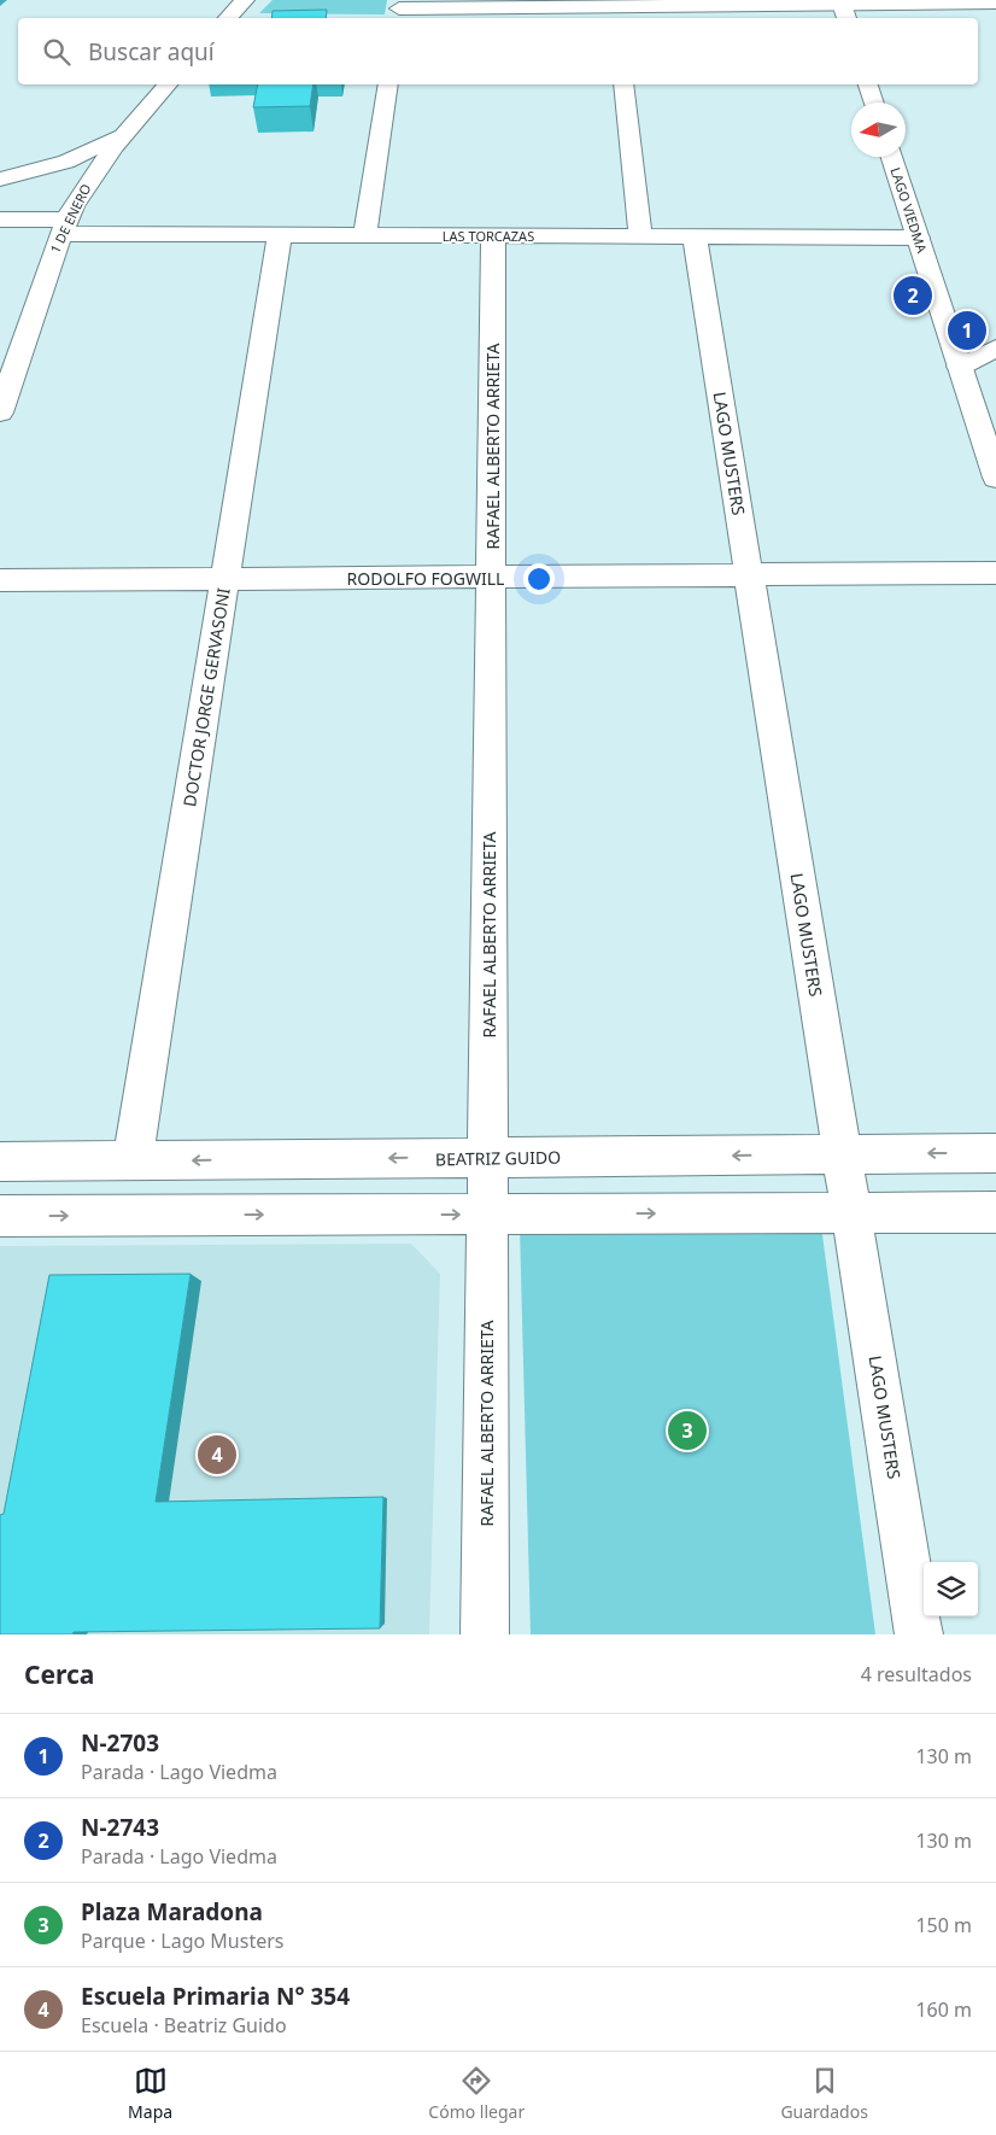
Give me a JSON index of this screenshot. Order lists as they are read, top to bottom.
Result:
{
  "streets": {
    "street": [
      "LAGO VIEDMA",
      "1 DE ENERO",
      "LAS TORCAZAS",
      "RAFAEL ALBERTO ARRIETA",
      "LAGO MUSTERS",
      "RODOLFO FOGWILL",
      "DOCTOR JORGE GERVASONI",
      "BEATRIZ GUIDO"
    ]
  },
  "crossings": [
    ["LAGO VIEDMA", "LAS TORCAZAS"],
    ["1 DE ENERO", "LAS TORCAZAS"],
    ["LAS TORCAZAS", "RAFAEL ALBERTO ARRIETA"],
    ["LAS TORCAZAS", "LAGO MUSTERS"],
    ["LAS TORCAZAS", "DOCTOR JORGE GERVASONI"],
    ["RAFAEL ALBERTO ARRIETA", "RODOLFO FOGWILL"],
    ["RAFAEL ALBERTO ARRIETA", "BEATRIZ GUIDO"],
    ["LAGO MUSTERS", "RODOLFO FOGWILL"],
    ["LAGO MUSTERS", "BEATRIZ GUIDO"],
    ["RODOLFO FOGWILL", "DOCTOR JORGE GERVASONI"],
    ["DOCTOR JORGE GERVASONI", "BEATRIZ GUIDO"]
  ],
  "north": "left",
  "page": {
    "search": "Buscar aquí",
    "pins": [
      "2",
      "1",
      "3",
      "4"
    ],
    "heading": ["Cerca", "4 resultados"],
    "list": [
      {
        "mark": "1",
        "name": "N-2703",
        "note": "Parada · Lago Viedma",
        "value": "130 m"
      },
      {
        "mark": "2",
        "name": "N-2743",
        "note": "Parada · Lago Viedma",
        "value": "130 m"
      },
      {
        "mark": "3",
        "name": "Plaza Maradona",
        "note": "Parque · Lago Musters",
        "value": "150 m"
      },
      {
        "mark": "4",
        "name": "Escuela Primaria N° 354",
        "note": "Escuela · Beatriz Guido",
        "value": "160 m"
      }
    ],
    "nav": ["Mapa", "Cómo llegar", "Guardados"]
  }
}
